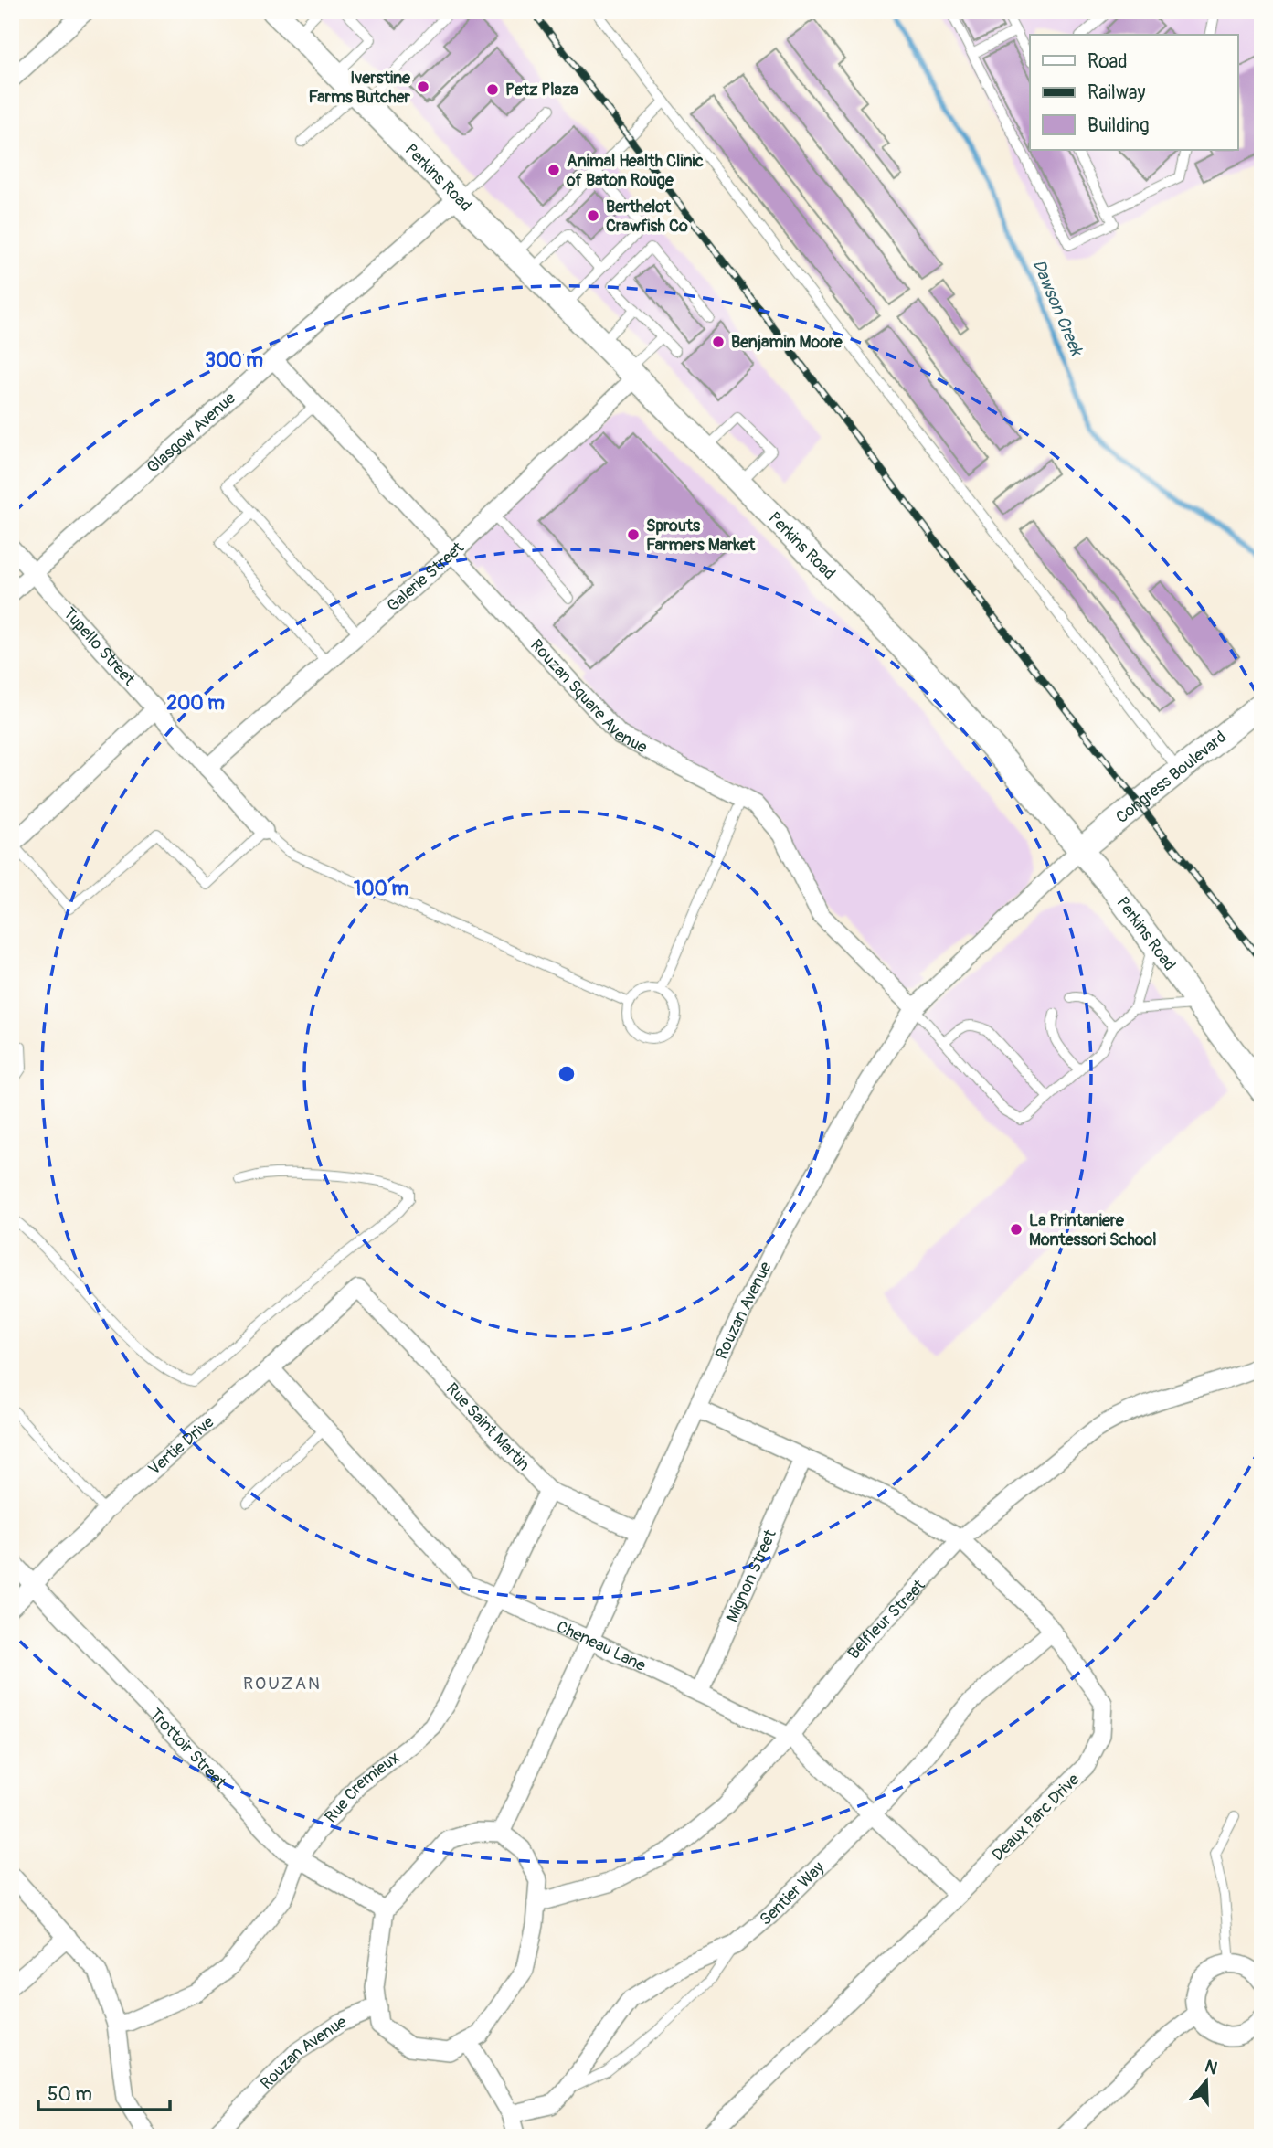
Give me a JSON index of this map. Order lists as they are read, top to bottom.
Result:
{
  "streets": {
    "main road": ["Perkins Road", "Congress Boulevard"],
    "street": [
      "Glasgow Avenue",
      "Galerie Street",
      "Tupello Street",
      "Rouzan Square Avenue",
      "Rouzan Avenue",
      "Rue Saint Martin",
      "Vertie Drive",
      "Mignon Street",
      "Belfleur Street",
      "Cheneau Lane",
      "Trottoir Street",
      "Rue Cremieux",
      "Deaux Parc Drive",
      "Sentier Way"
    ]
  },
  "crossings": [
    ["Perkins Road", "Glasgow Avenue"],
    ["Perkins Road", "Galerie Street"],
    ["Perkins Road", "Congress Boulevard"],
    ["Perkins Road", "Rouzan Avenue"],
    ["Glasgow Avenue", "Tupello Street"],
    ["Glasgow Avenue", "Rouzan Square Avenue"],
    ["Galerie Street", "Tupello Street"],
    ["Galerie Street", "Rouzan Square Avenue"],
    ["Rouzan Square Avenue", "Rouzan Avenue"],
    ["Congress Boulevard", "Rouzan Avenue"],
    ["Rouzan Avenue", "Rue Saint Martin"],
    ["Rouzan Avenue", "Belfleur Street"],
    ["Rouzan Avenue", "Cheneau Lane"],
    ["Rouzan Avenue", "Trottoir Street"],
    ["Rouzan Avenue", "Deaux Parc Drive"],
    ["Rue Saint Martin", "Vertie Drive"],
    ["Rue Saint Martin", "Rue Cremieux"],
    ["Vertie Drive", "Cheneau Lane"],
    ["Vertie Drive", "Trottoir Street"],
    ["Mignon Street", "Cheneau Lane"],
    ["Mignon Street", "Deaux Parc Drive"],
    ["Belfleur Street", "Cheneau Lane"],
    ["Belfleur Street", "Trottoir Street"],
    ["Belfleur Street", "Deaux Parc Drive"],
    ["Cheneau Lane", "Rue Cremieux"],
    ["Cheneau Lane", "Deaux Parc Drive"],
    ["Cheneau Lane", "Sentier Way"],
    ["Trottoir Street", "Rue Cremieux"],
    ["Deaux Parc Drive", "Sentier Way"]
  ],
  "districts": ["ROUZAN"],
  "water": ["Dawson Creek"],
  "places": [
    "Iverstine Farms Butcher",
    "Petz Plaza",
    "Animal Health Clinic of Baton Rouge",
    "Berthelot Crawfish Co",
    "Benjamin Moore",
    "Sprouts Farmers Market",
    "La Printaniere Montessori School"
  ],
  "legend": ["Road", "Railway", "Building"],
  "scale_bar": "50 m",
  "north": "top",
  "rings": ["300 m", "200 m", "100 m"]
}
